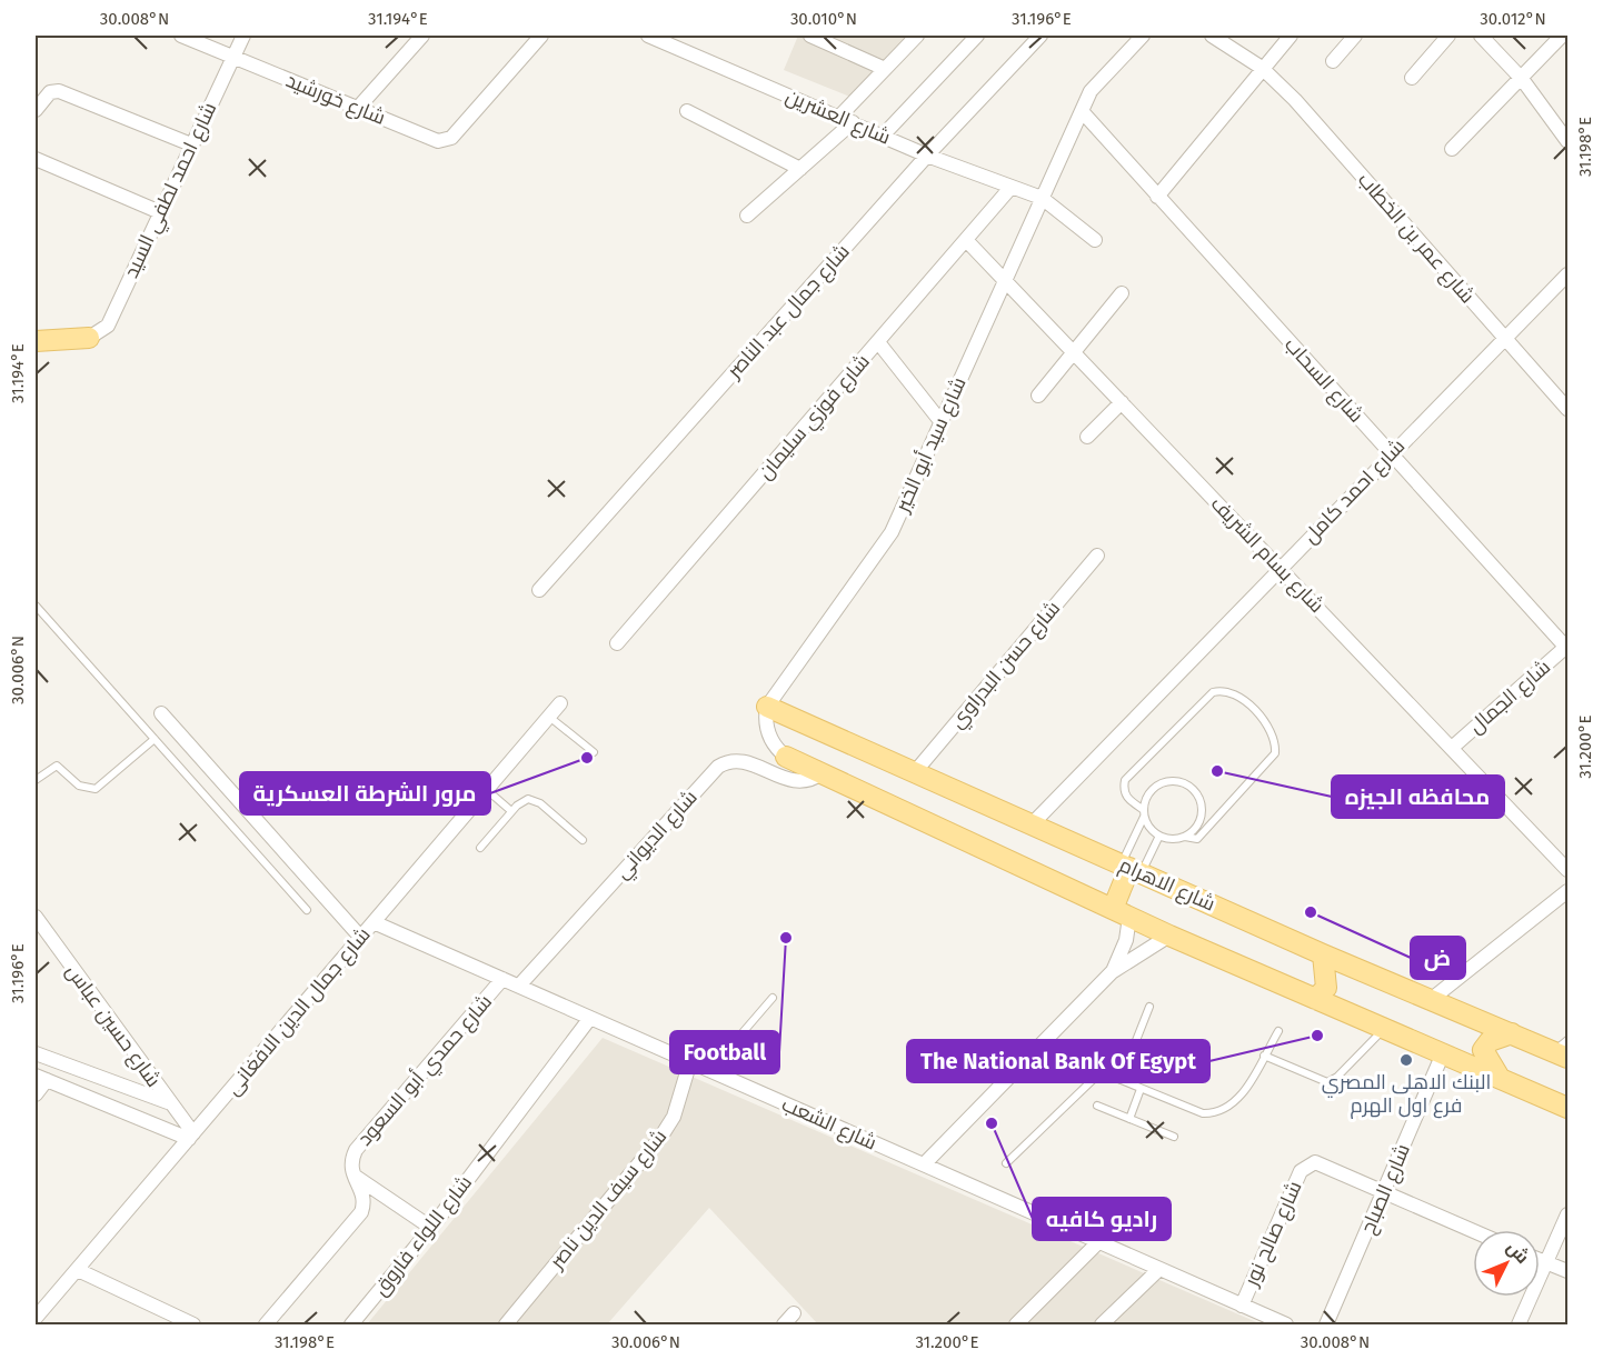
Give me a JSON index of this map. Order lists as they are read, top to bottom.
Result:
{
  "streets": {
    "main road": ["شارع الاهرام"],
    "street": [
      "شارع خورشيد",
      "شارع العشرين",
      "شارع احمد لطفي السيد",
      "شارع عمر بن الخطاب",
      "شارع جمال عبد الناصر",
      "شارع السحاب",
      "شارع فوزي سليمان",
      "شارع سيد أبو الخير",
      "شارع احمد كامل",
      "شارع بسام الشريف",
      "شارع حسن البدراوي",
      "شارع الجمال",
      "شارع الديواني",
      "شارع جمال الدين الافغانى",
      "شارع حسين عباس",
      "شارع حمدي أبو السعود",
      "شارع الشعب",
      "شارع الصباح",
      "شارع سيف الدين ناصر",
      "شارع صالح نور",
      "شارع اللواء فاروق"
    ]
  },
  "crossings": [
    ["شارع خورشيد", "شارع احمد لطفي السيد"],
    ["شارع العشرين", "شارع جمال عبد الناصر"],
    ["شارع العشرين", "شارع فوزي سليمان"],
    ["شارع العشرين", "شارع سيد أبو الخير"],
    ["شارع عمر بن الخطاب", "شارع احمد كامل"],
    ["شارع السحاب", "شارع سيد أبو الخير"],
    ["شارع السحاب", "شارع احمد كامل"],
    ["شارع السحاب", "شارع الجمال"],
    ["شارع فوزي سليمان", "شارع بسام الشريف"],
    ["شارع سيد أبو الخير", "شارع بسام الشريف"],
    ["شارع سيد أبو الخير", "شارع الاهرام"],
    ["شارع احمد كامل", "شارع بسام الشريف"],
    ["شارع احمد كامل", "شارع الاهرام"],
    ["شارع بسام الشريف", "شارع الجمال"],
    ["شارع حسن البدراوي", "شارع الاهرام"],
    ["شارع الديواني", "شارع الشعب"],
    ["شارع جمال الدين الافغانى", "شارع حسين عباس"],
    ["شارع جمال الدين الافغانى", "شارع الشعب"],
    ["شارع حمدي أبو السعود", "شارع الشعب"],
    ["شارع الشعب", "شارع سيف الدين ناصر"],
    ["شارع الشعب", "شارع صالح نور"],
    ["شارع الشعب", "شارع اللواء فاروق"],
    ["شارع الصباح", "شارع صالح نور"]
  ],
  "places": [
    "مرور الشرطة العسكرية",
    "محافظه الجيزه",
    "ض",
    "Football",
    "The National Bank Of Egypt",
    "البنك الاهلى المصري فرع اول الهرم",
    "راديو كافيه"
  ],
  "north": "top right",
  "coordinates": [
    "30.008°N",
    "31.194°E",
    "30.010°N",
    "31.196°E",
    "30.012°N",
    "31.198°E",
    "30.006°N",
    "31.200°E"
  ]
}
